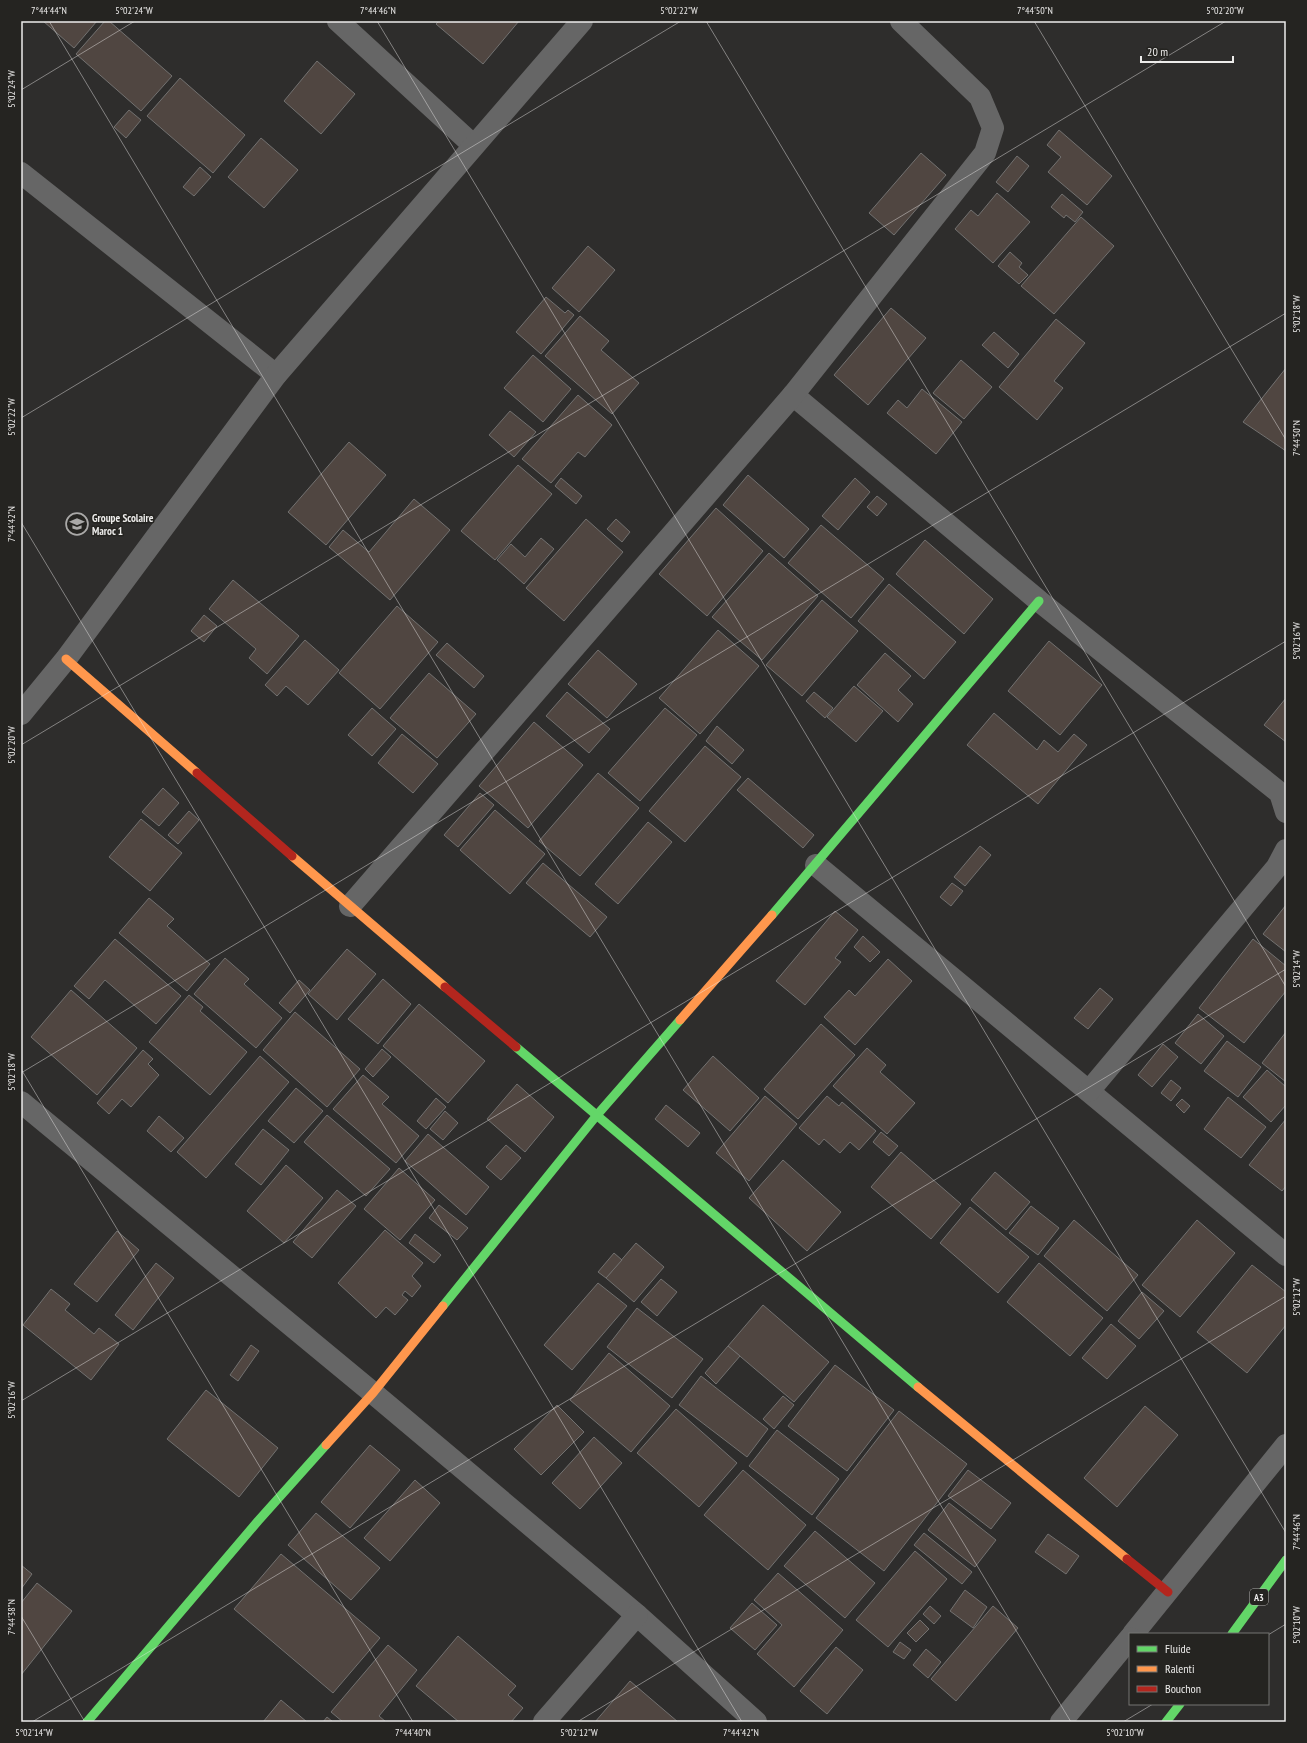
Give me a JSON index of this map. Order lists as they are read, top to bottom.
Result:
{
  "streets": {
    "main road": ["A3"]
  },
  "places": {
    "school or university": ["Groupe Scolaire Maroc 1"]
  },
  "legend": ["Fluide", "Ralenti", "Bouchon"],
  "scale_bar": "20 m",
  "coordinates": [
    "7°44'44\"N",
    "5°02'24\"W",
    "7°44'46\"N",
    "5°02'22\"W",
    "7°44'50\"N",
    "5°02'20\"W",
    "5°02'18\"W",
    "7°44'42\"N",
    "5°02'16\"W",
    "5°02'14\"W",
    "5°02'12\"W",
    "7°44'38\"N",
    "5°02'10\"W",
    "7°44'40\"N"
  ]
}
